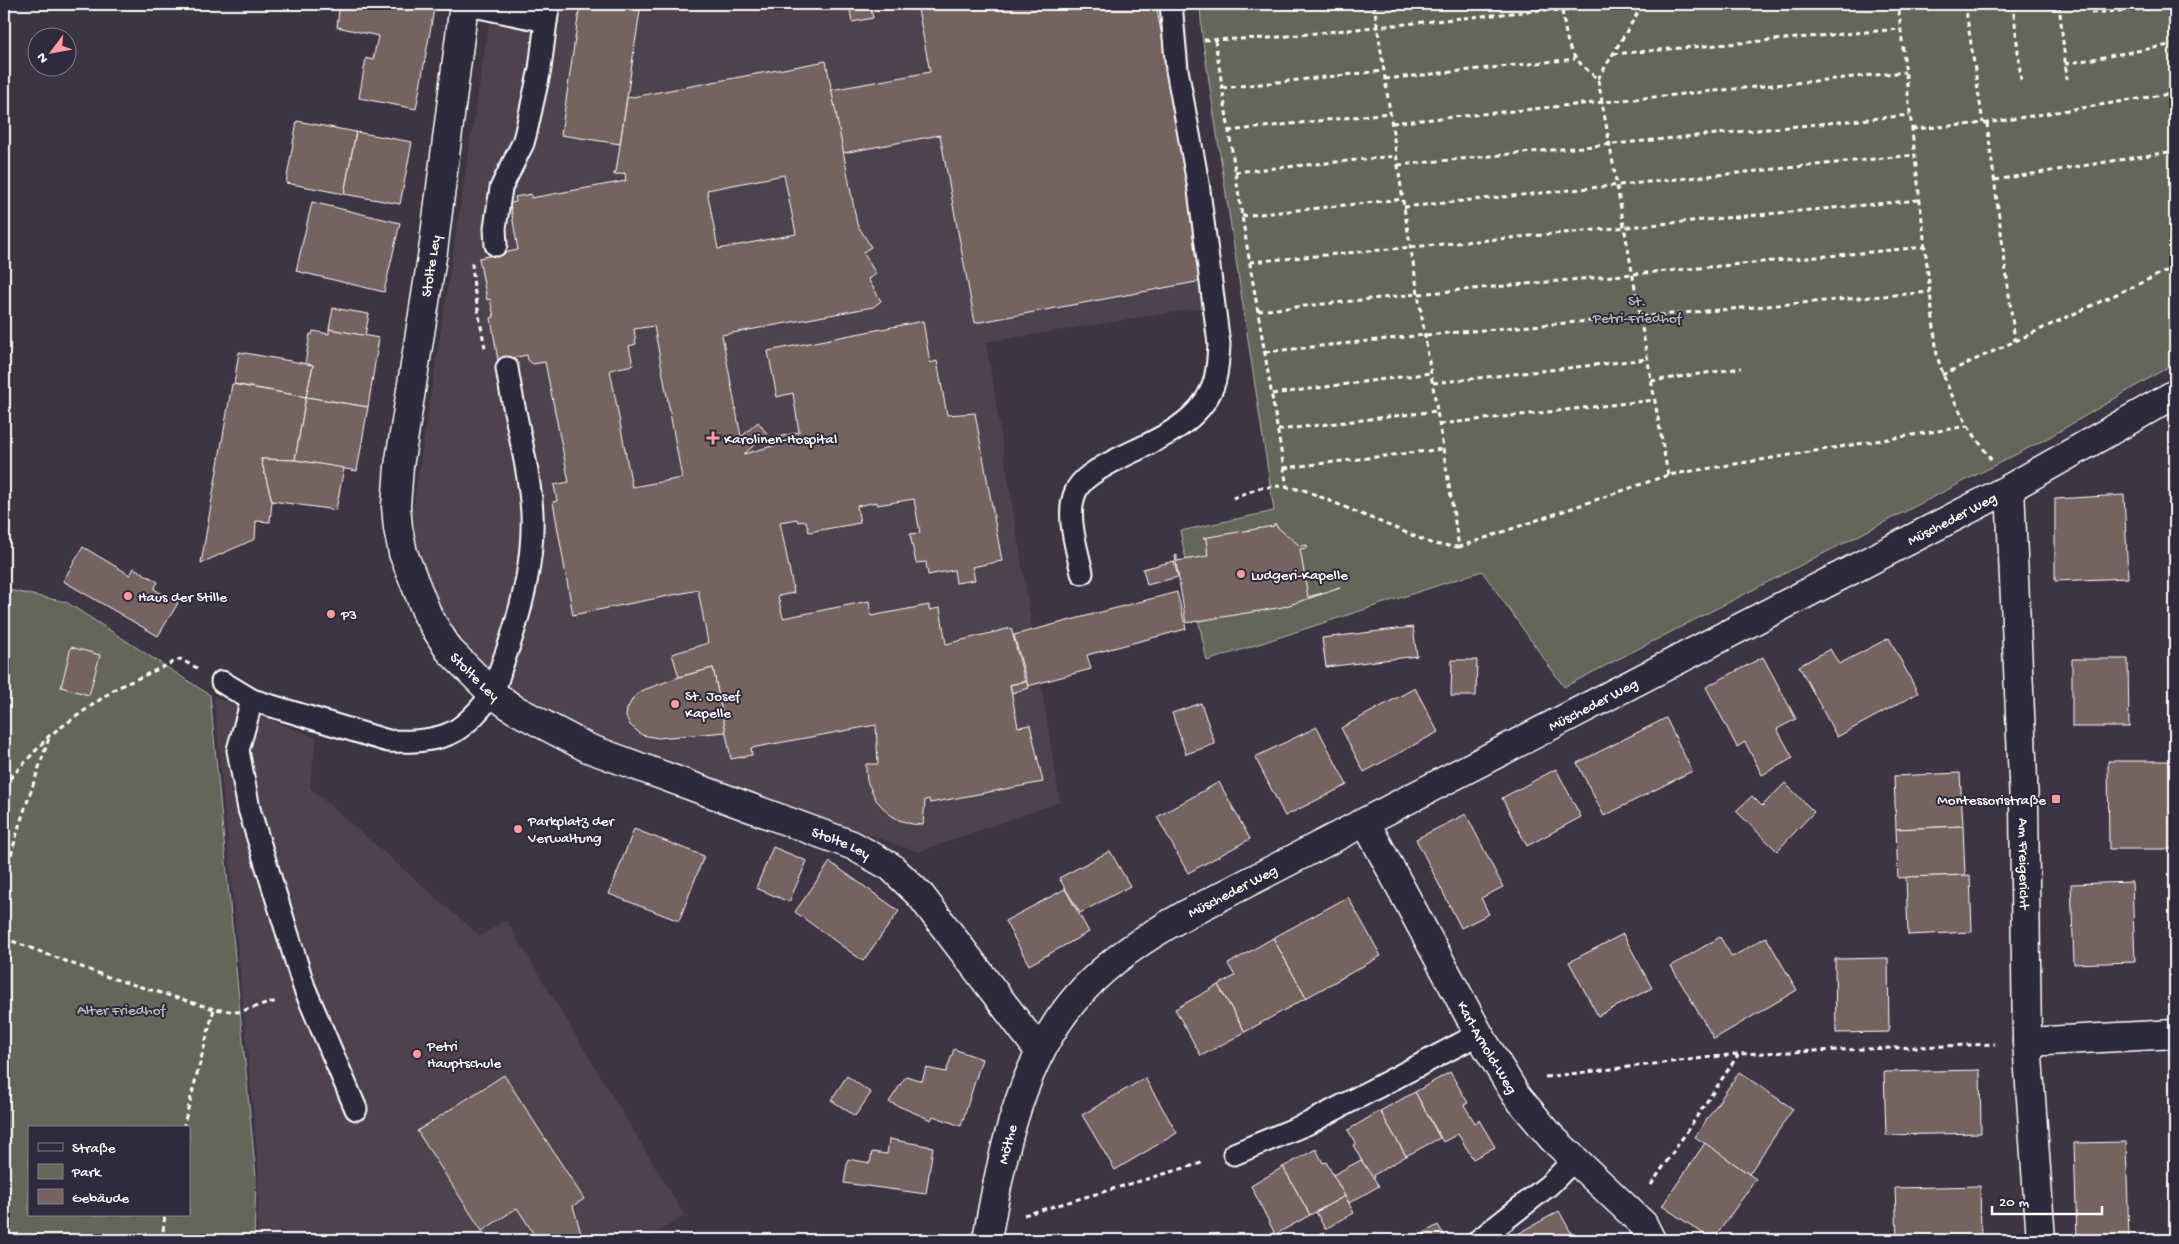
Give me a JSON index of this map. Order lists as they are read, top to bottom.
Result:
{
  "streets": {
    "street": [
      "Stolte Ley",
      "Müscheder Weg",
      "Am Freigericht",
      "Karl-Arnold-Weg",
      "Möthe"
    ]
  },
  "crossings": [
    ["Stolte Ley", "Müscheder Weg"],
    ["Stolte Ley", "Möthe"],
    ["Müscheder Weg", "Am Freigericht"],
    ["Müscheder Weg", "Karl-Arnold-Weg"],
    ["Müscheder Weg", "Möthe"]
  ],
  "parks": ["St. Petri-Friedhof", "Alter Friedhof"],
  "places": {
    "health": ["Karolinen-Hospital"],
    "other": [
      "Ludgeri-Kapelle",
      "Haus der Stille",
      "P3",
      "St. Josef Kapelle",
      "Parkplatz der Verwaltung",
      "Petri Hauptschule"
    ],
    "transit": ["Montessoristraße"]
  },
  "legend": ["Straße", "Park", "Gebäude"],
  "scale_bar": "20 m",
  "north": "bottom left"
}
